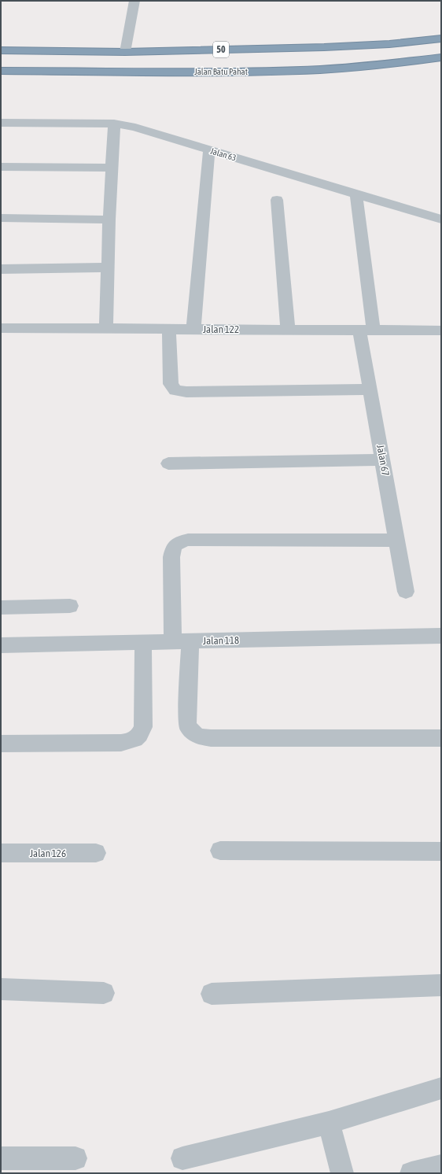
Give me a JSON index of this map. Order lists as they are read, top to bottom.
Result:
{
  "streets": {
    "highway": ["50", "Jalan Batu Pahat"],
    "street": [
      "Jalan 63",
      "Jalan 122",
      "Jalan 67",
      "Jalan 118",
      "Jalan 126"
    ]
  },
  "crossings": [
    ["Jalan 63", "Jalan 67"],
    ["Jalan 122", "Jalan 67"]
  ]
}
